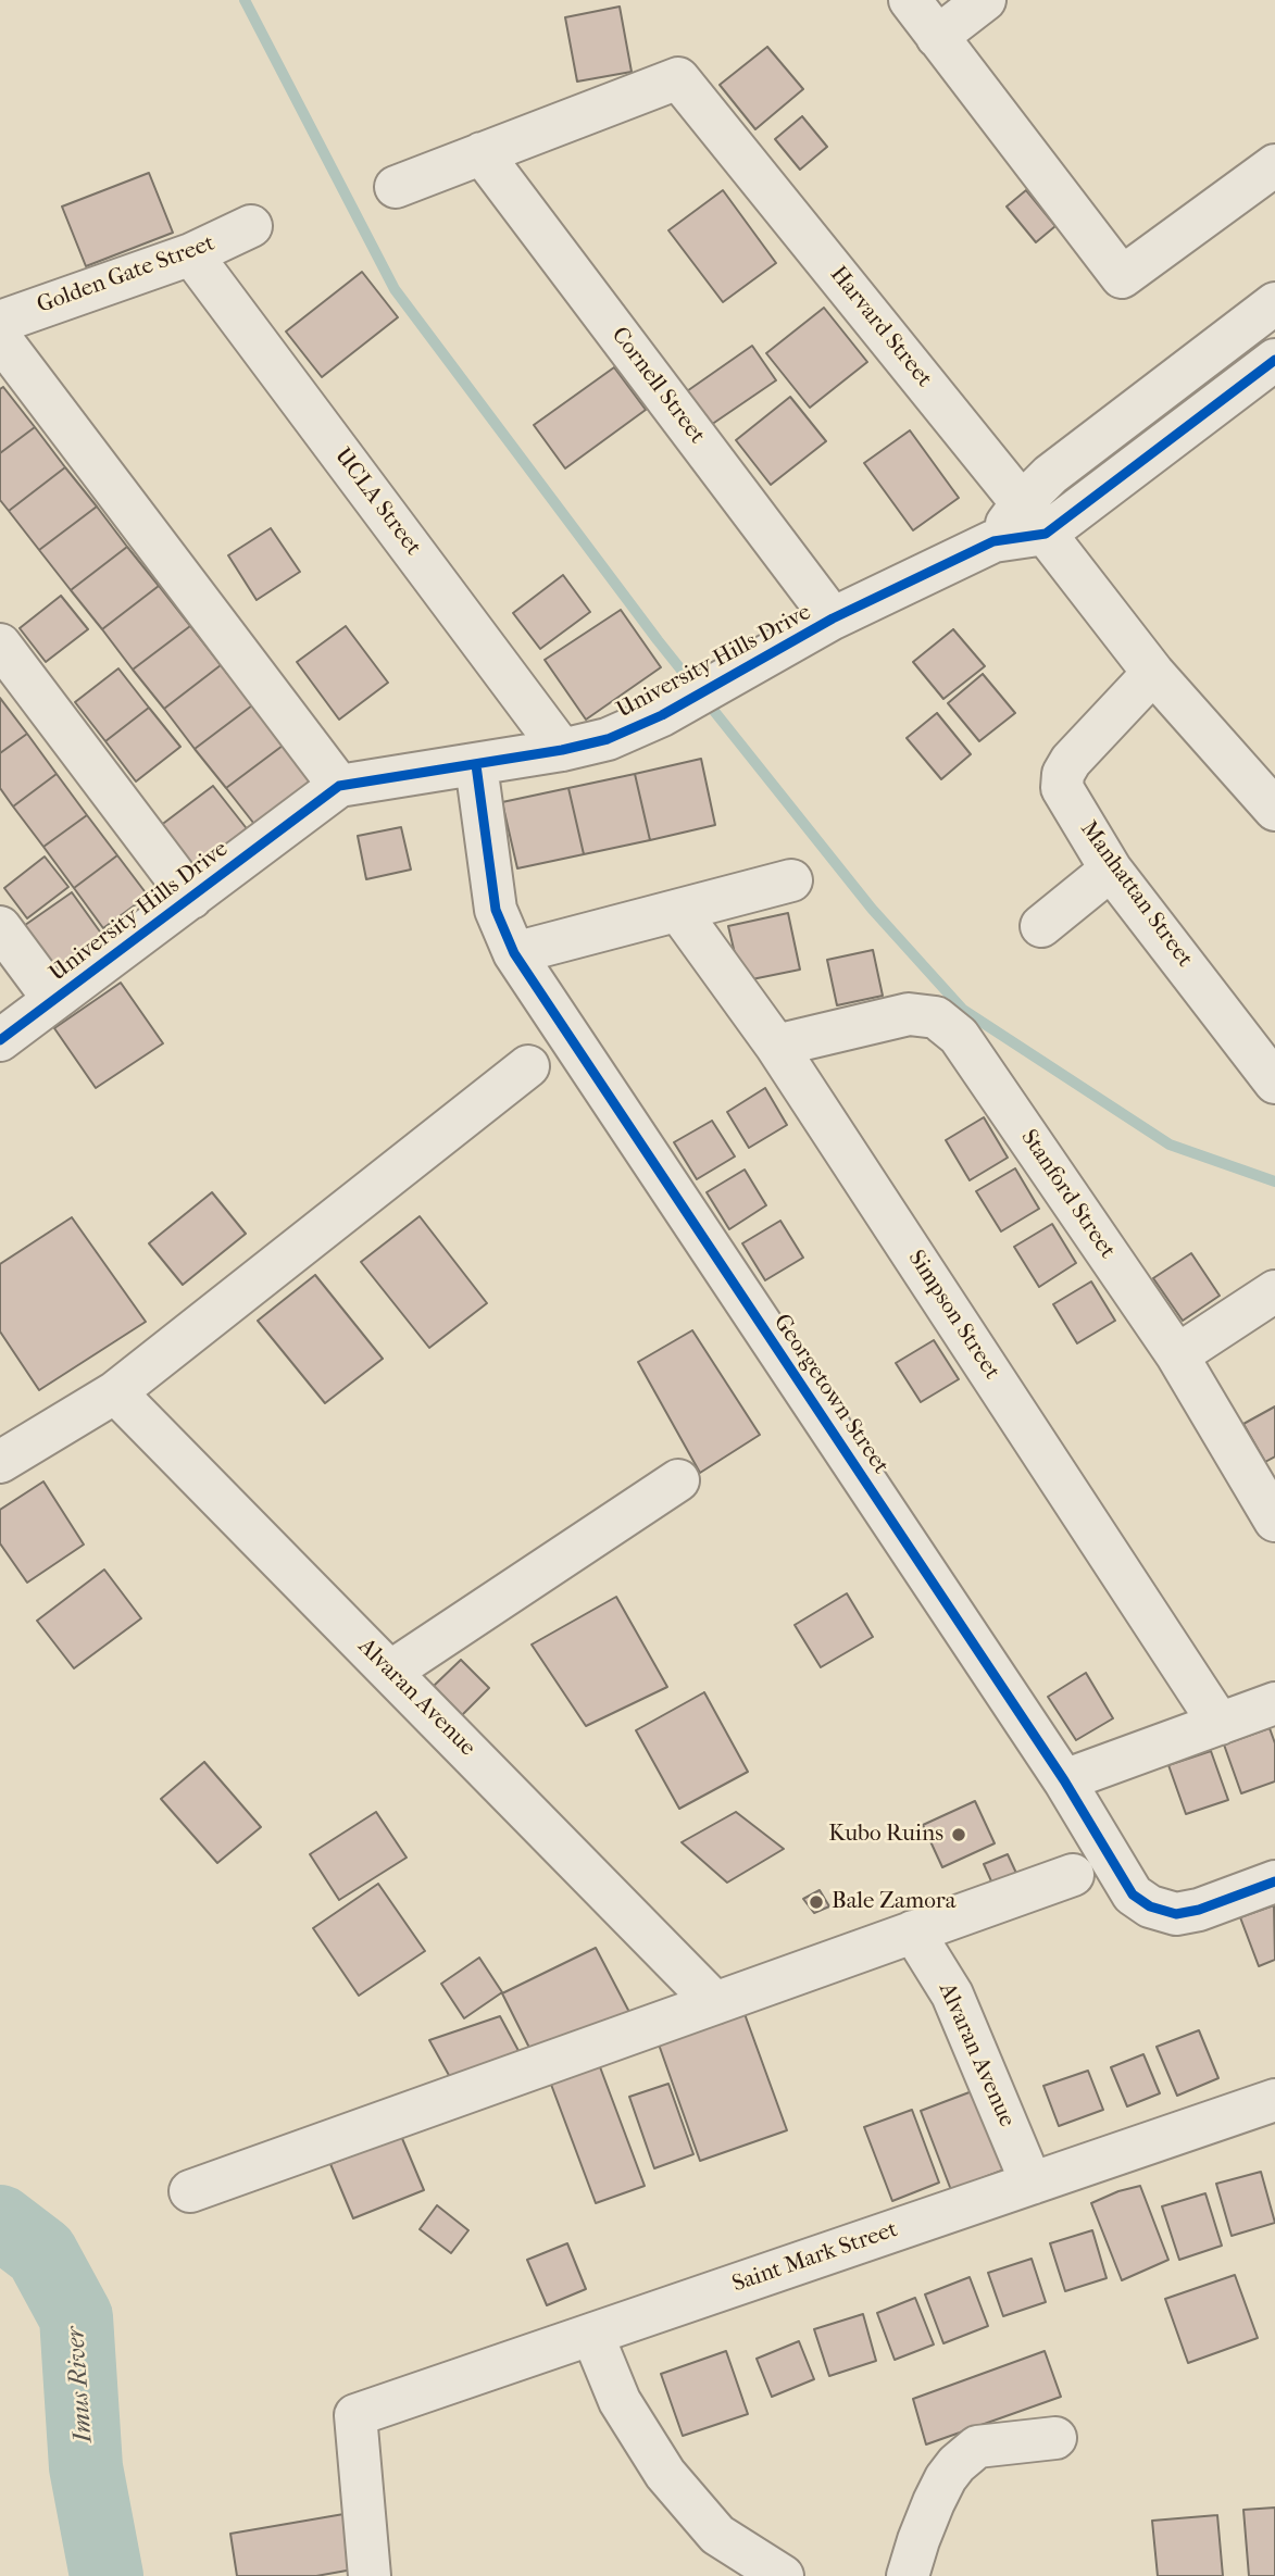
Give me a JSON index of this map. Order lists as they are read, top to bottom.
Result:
{
  "streets": {
    "street": [
      "Golden Gate Street",
      "Harvard Street",
      "Cornell Street",
      "UCLA Street",
      "University Hills Drive",
      "Manhattan Street",
      "Stanford Street",
      "Simpson Street",
      "Georgetown Street",
      "Alvaran Avenue",
      "Saint Mark Street"
    ]
  },
  "crossings": [
    ["Golden Gate Street", "UCLA Street"],
    ["Harvard Street", "Cornell Street"],
    ["Harvard Street", "University Hills Drive"],
    ["Harvard Street", "Manhattan Street"],
    ["Cornell Street", "University Hills Drive"],
    ["UCLA Street", "University Hills Drive"],
    ["University Hills Drive", "Georgetown Street"],
    ["Stanford Street", "Simpson Street"],
    ["Alvaran Avenue", "Saint Mark Street"]
  ],
  "water": ["Imus River"],
  "places": ["Kubo Ruins", "Bale Zamora"]
}
